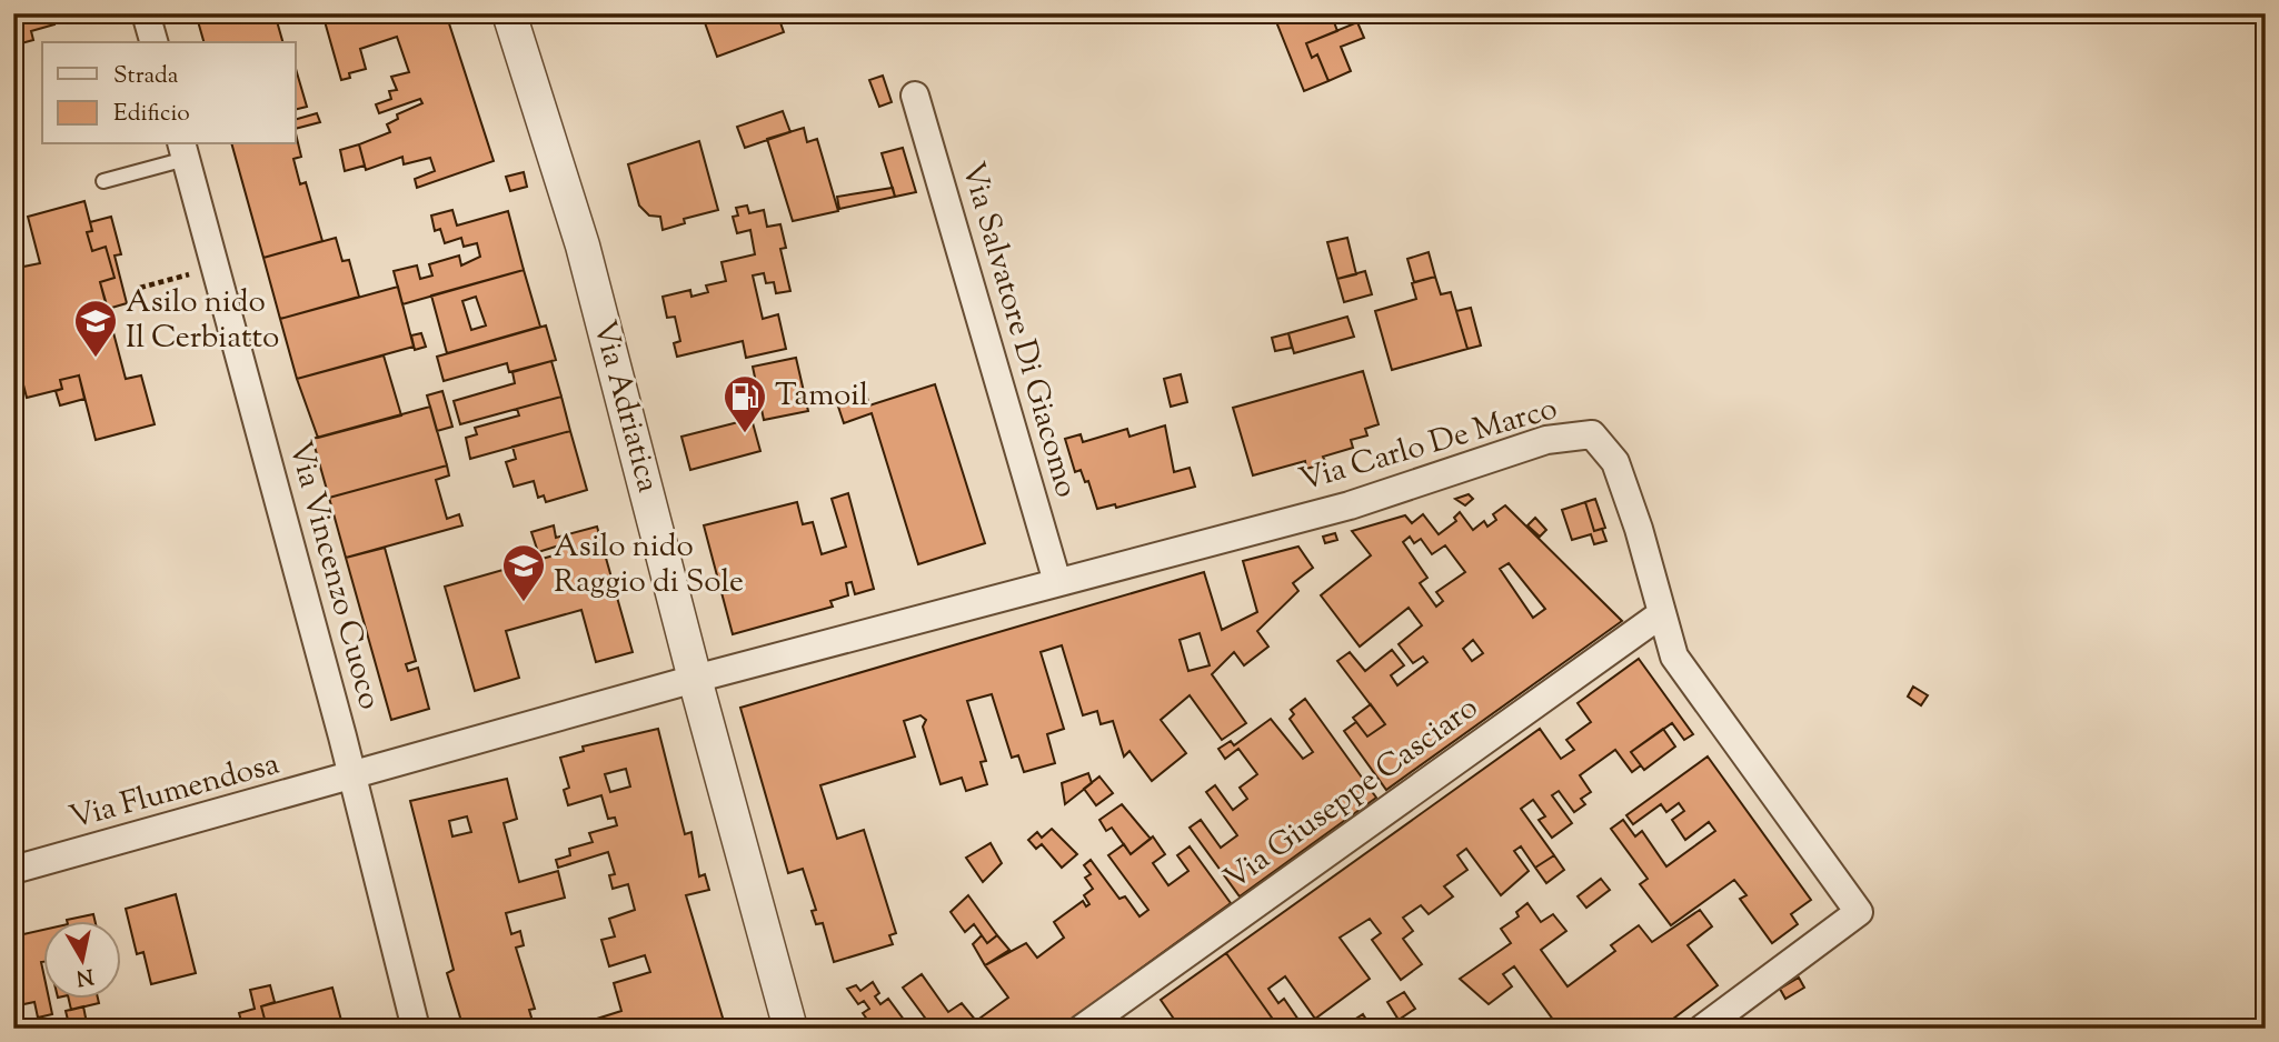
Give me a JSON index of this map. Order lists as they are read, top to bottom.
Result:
{
  "streets": {
    "street": [
      "Via Salvatore Di Giacomo",
      "Via Adriatica",
      "Via Carlo De Marco",
      "Via Vincenzo Cuoco",
      "Via Flumendosa",
      "Via Giuseppe Casciaro"
    ]
  },
  "crossings": [
    ["Via Salvatore Di Giacomo", "Via Carlo De Marco"],
    ["Via Adriatica", "Via Carlo De Marco"],
    ["Via Adriatica", "Via Flumendosa"],
    ["Via Carlo De Marco", "Via Flumendosa"],
    ["Via Carlo De Marco", "Via Giuseppe Casciaro"],
    ["Via Vincenzo Cuoco", "Via Flumendosa"]
  ],
  "places": {
    "school or university": ["Asilo nido Il Cerbiatto", "Asilo nido Raggio di Sole"],
    "fuel station": ["Tamoil"]
  },
  "legend": ["Strada", "Edificio"],
  "north": "bottom"
}
